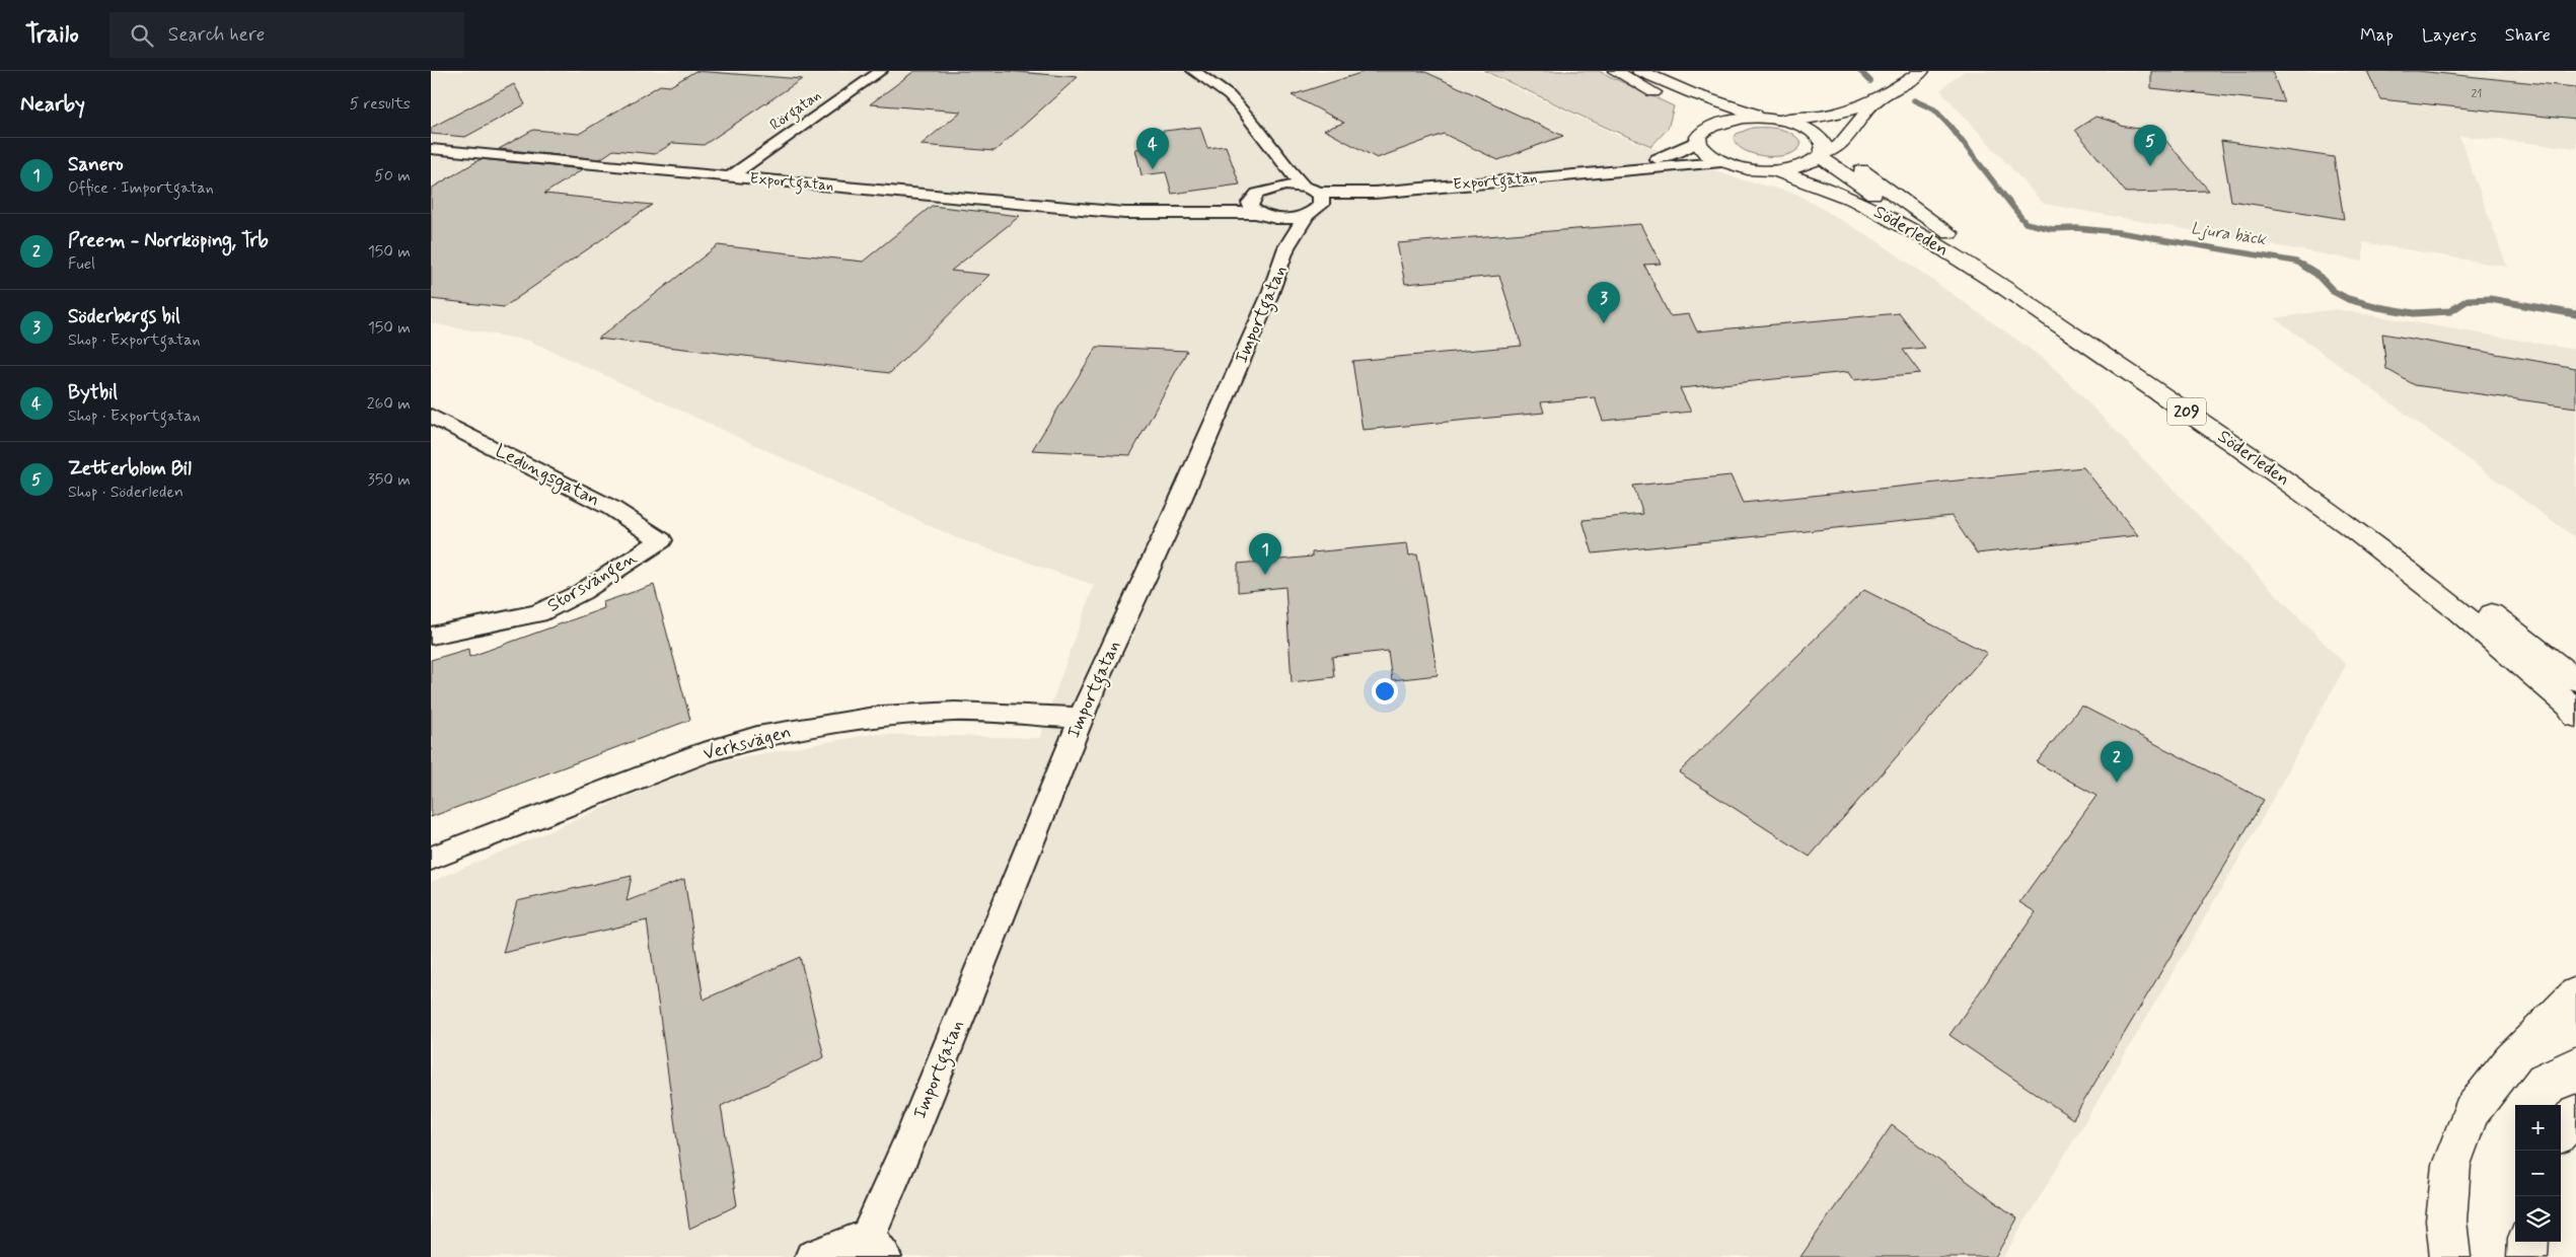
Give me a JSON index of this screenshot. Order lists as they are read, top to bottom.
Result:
{
  "streets": {
    "main road": ["Söderleden", "209"],
    "street": [
      "Rörgatan",
      "Exportgatan",
      "Importgatan",
      "Ledungsgatan",
      "Storsvängen",
      "Verksvägen"
    ]
  },
  "crossings": [
    ["Rörgatan", "Exportgatan"],
    ["Importgatan", "Verksvägen"],
    ["Ledungsgatan", "Storsvängen"]
  ],
  "water": ["Ljura bäck"],
  "house_numbers": ["21"],
  "page": {
    "header": "Trailo",
    "search": "Search here",
    "nav": ["Map", "Layers", "Share"],
    "heading": ["Nearby", "5 results"],
    "pins": [
      "5",
      "4",
      "3",
      "1",
      "2"
    ],
    "list": [
      {
        "mark": "1",
        "name": "Sanero",
        "note": "Office · Importgatan",
        "value": "50 m"
      },
      {
        "mark": "2",
        "name": "Preem - Norrköping, Trb",
        "note": "Fuel",
        "value": "150 m"
      },
      {
        "mark": "3",
        "name": "Söderbergs bil",
        "note": "Shop · Exportgatan",
        "value": "150 m"
      },
      {
        "mark": "4",
        "name": "Bytbil",
        "note": "Shop · Exportgatan",
        "value": "260 m"
      },
      {
        "mark": "5",
        "name": "Zetterblom Bil",
        "note": "Shop · Söderleden",
        "value": "350 m"
      }
    ],
    "map_buttons": ["+", "−"]
  }
}
